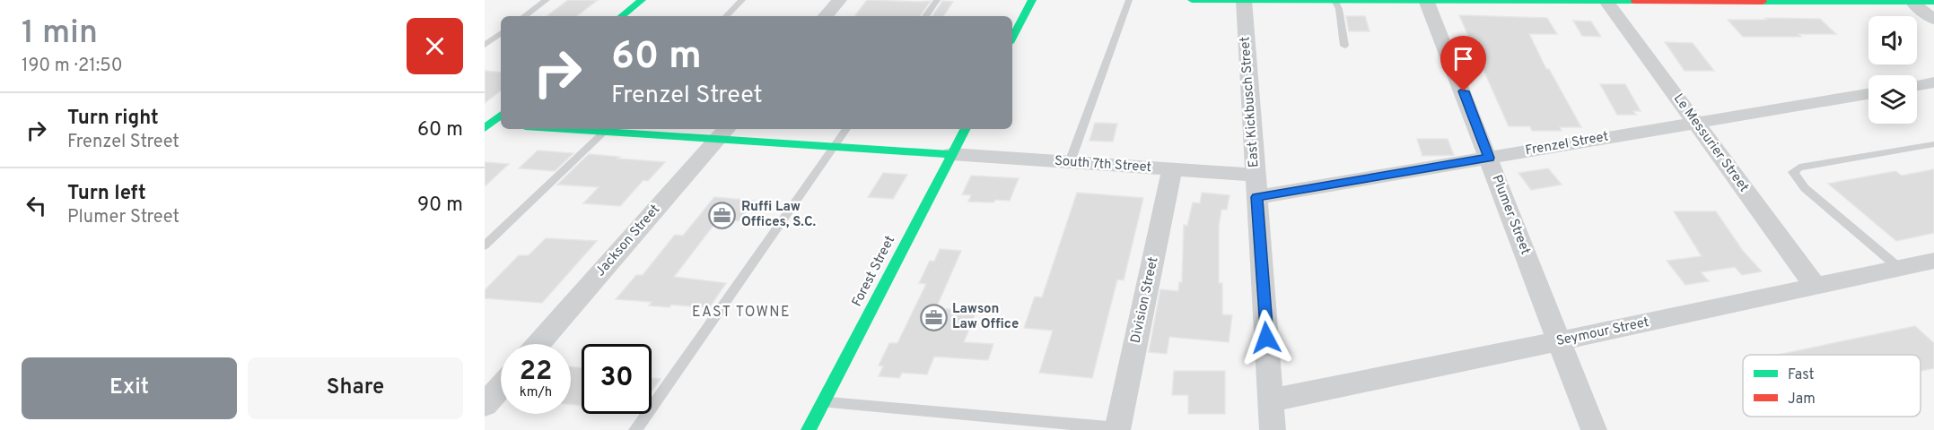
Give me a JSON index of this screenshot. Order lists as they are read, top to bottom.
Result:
{
  "streets": {
    "street": [
      "East Kickbusch Street",
      "Le Messurier Street",
      "Frenzel Street",
      "South 7th Street",
      "Plumer Street",
      "Jackson Street",
      "Forest Street",
      "Division Street",
      "Seymour Street"
    ]
  },
  "crossings": [
    ["East Kickbusch Street", "Frenzel Street"],
    ["East Kickbusch Street", "South 7th Street"],
    ["East Kickbusch Street", "Seymour Street"],
    ["Le Messurier Street", "Frenzel Street"],
    ["Le Messurier Street", "Seymour Street"],
    ["Frenzel Street", "Plumer Street"],
    ["South 7th Street", "Forest Street"],
    ["South 7th Street", "Division Street"],
    ["Plumer Street", "Seymour Street"]
  ],
  "districts": ["EAST TOWNE"],
  "places": {
    "office": ["Ruffi Law Offices, S.C.", "Lawson Law Office"]
  },
  "legend": ["Fast", "Jam"],
  "page": {
    "heading": ["1 min", "190 m · 21:50"],
    "turn": ["60 m", "Frenzel Street"],
    "list": [
      {
        "name": "Turn right",
        "note": "Frenzel Street",
        "value": "60 m"
      },
      {
        "name": "Turn left",
        "note": "Plumer Street",
        "value": "90 m"
      }
    ],
    "speed": "22 km/h",
    "limit": "30",
    "buttons": ["Exit", "Share"]
  }
}
